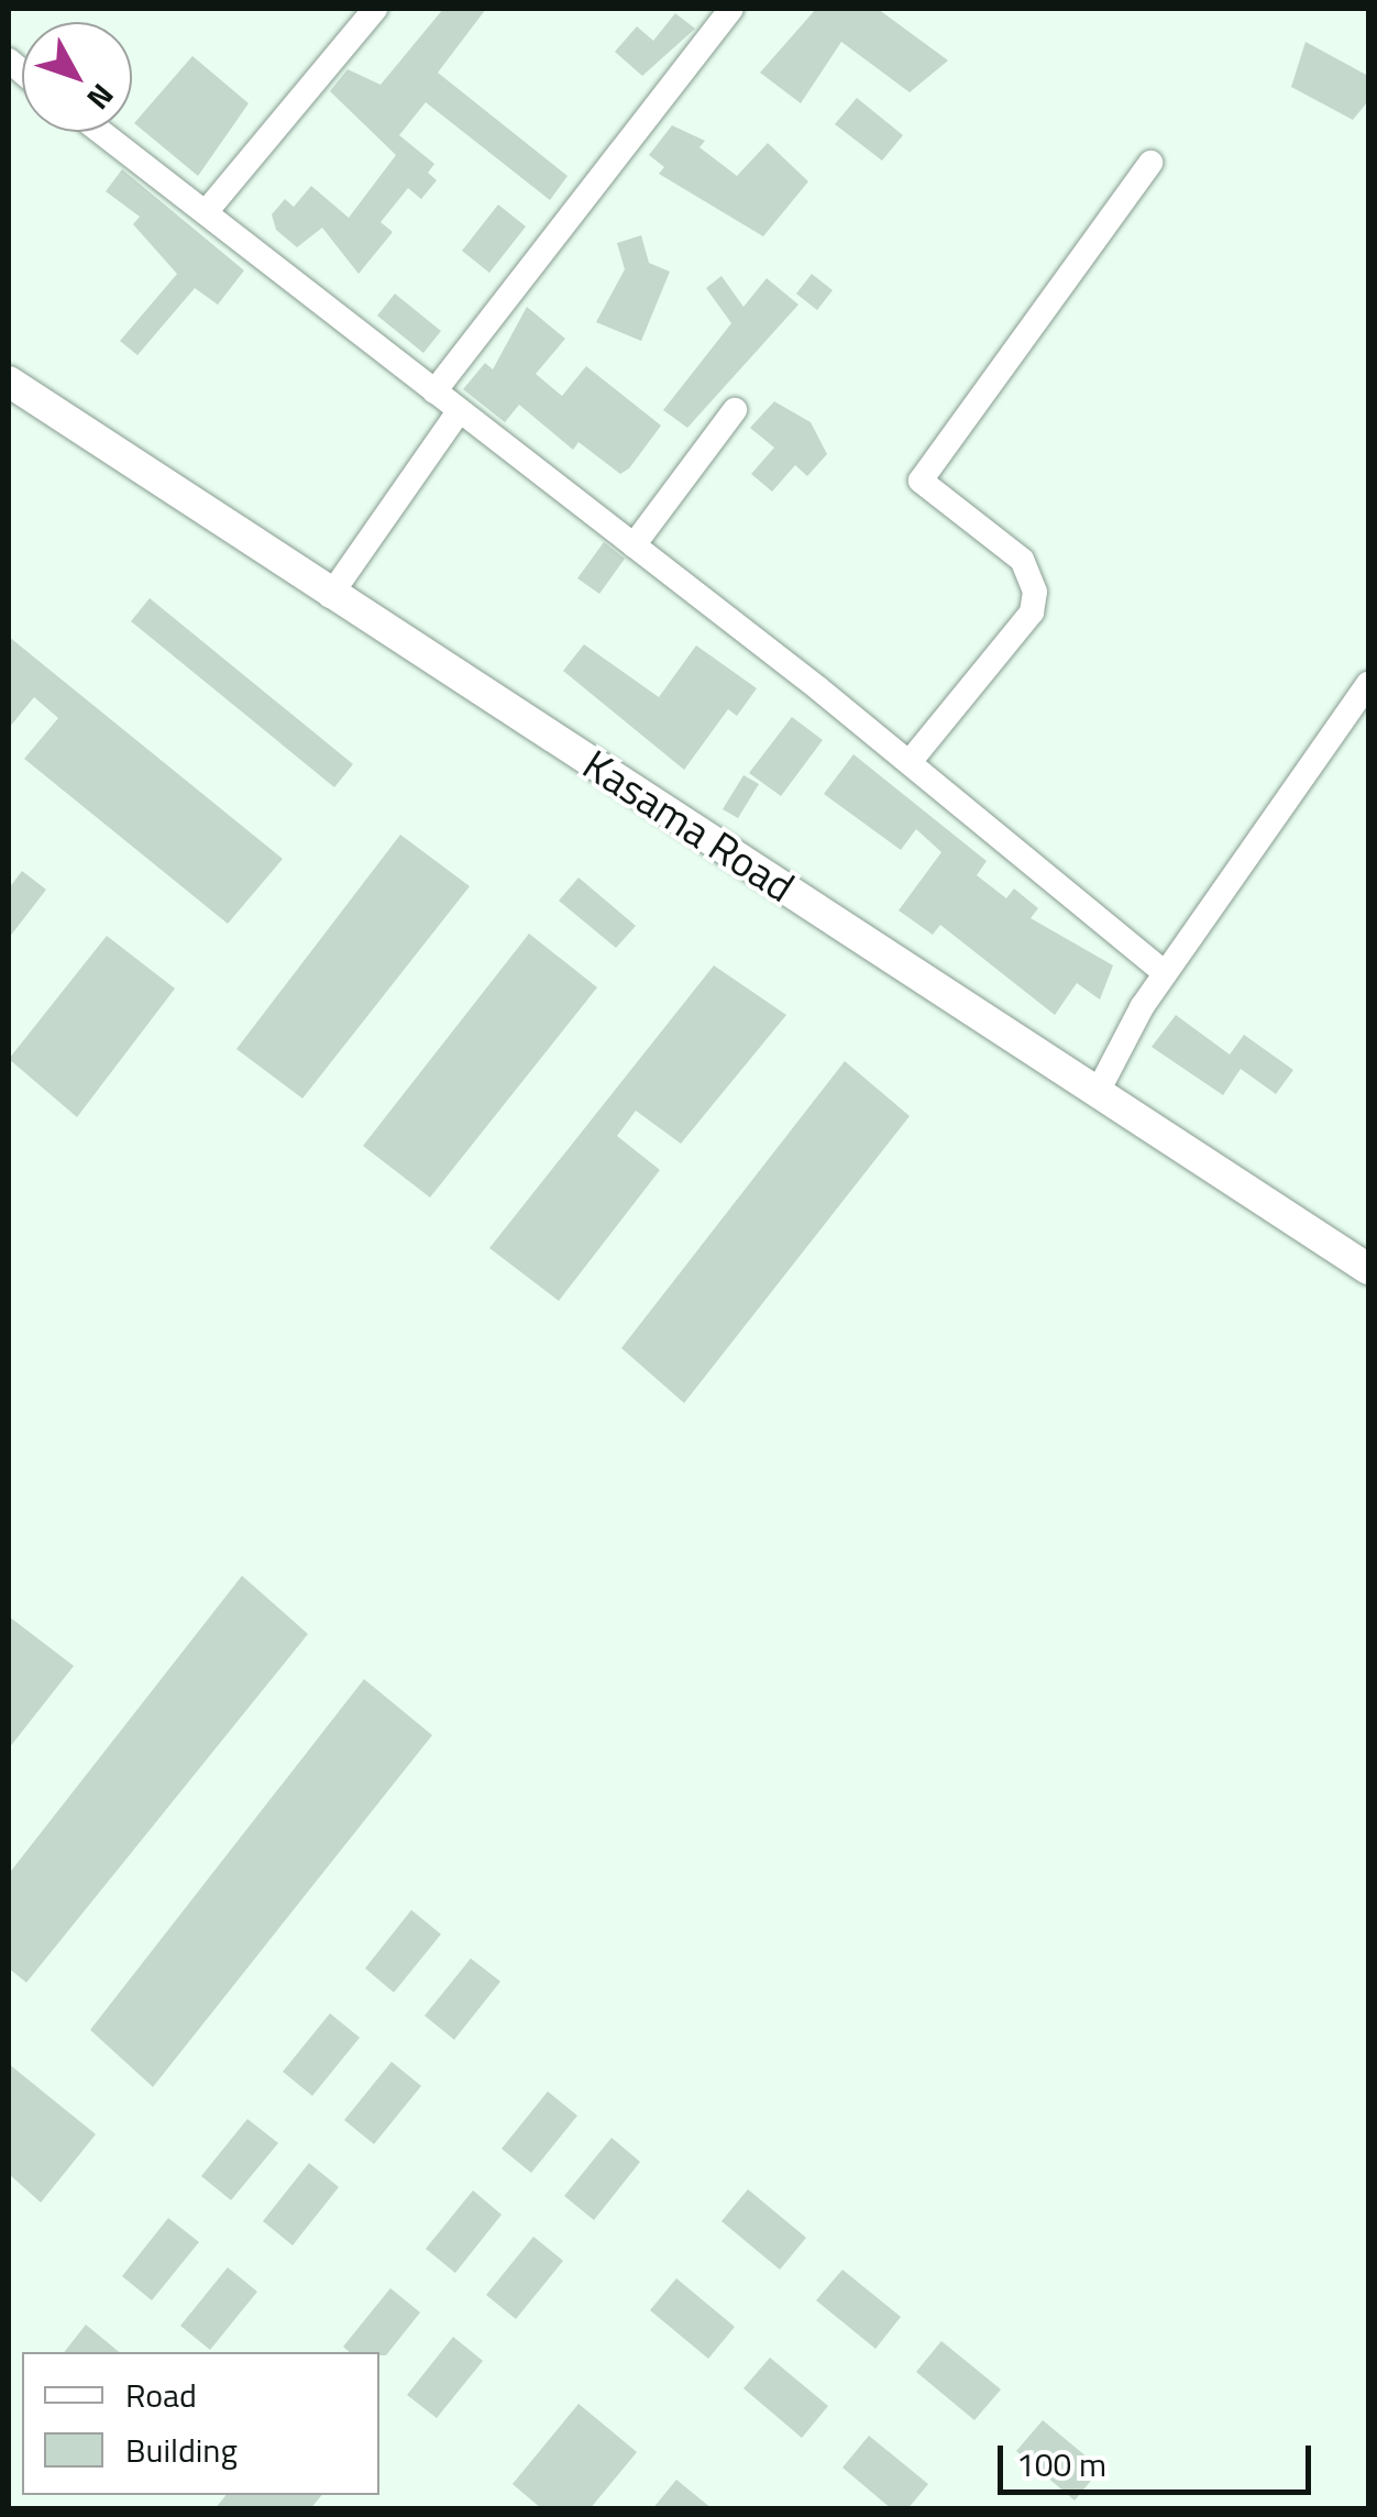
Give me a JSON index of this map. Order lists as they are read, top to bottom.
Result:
{
  "streets": {
    "street": ["Kasama Road"]
  },
  "legend": ["Road", "Building"],
  "scale_bar": "100 m",
  "north": "bottom right"
}
